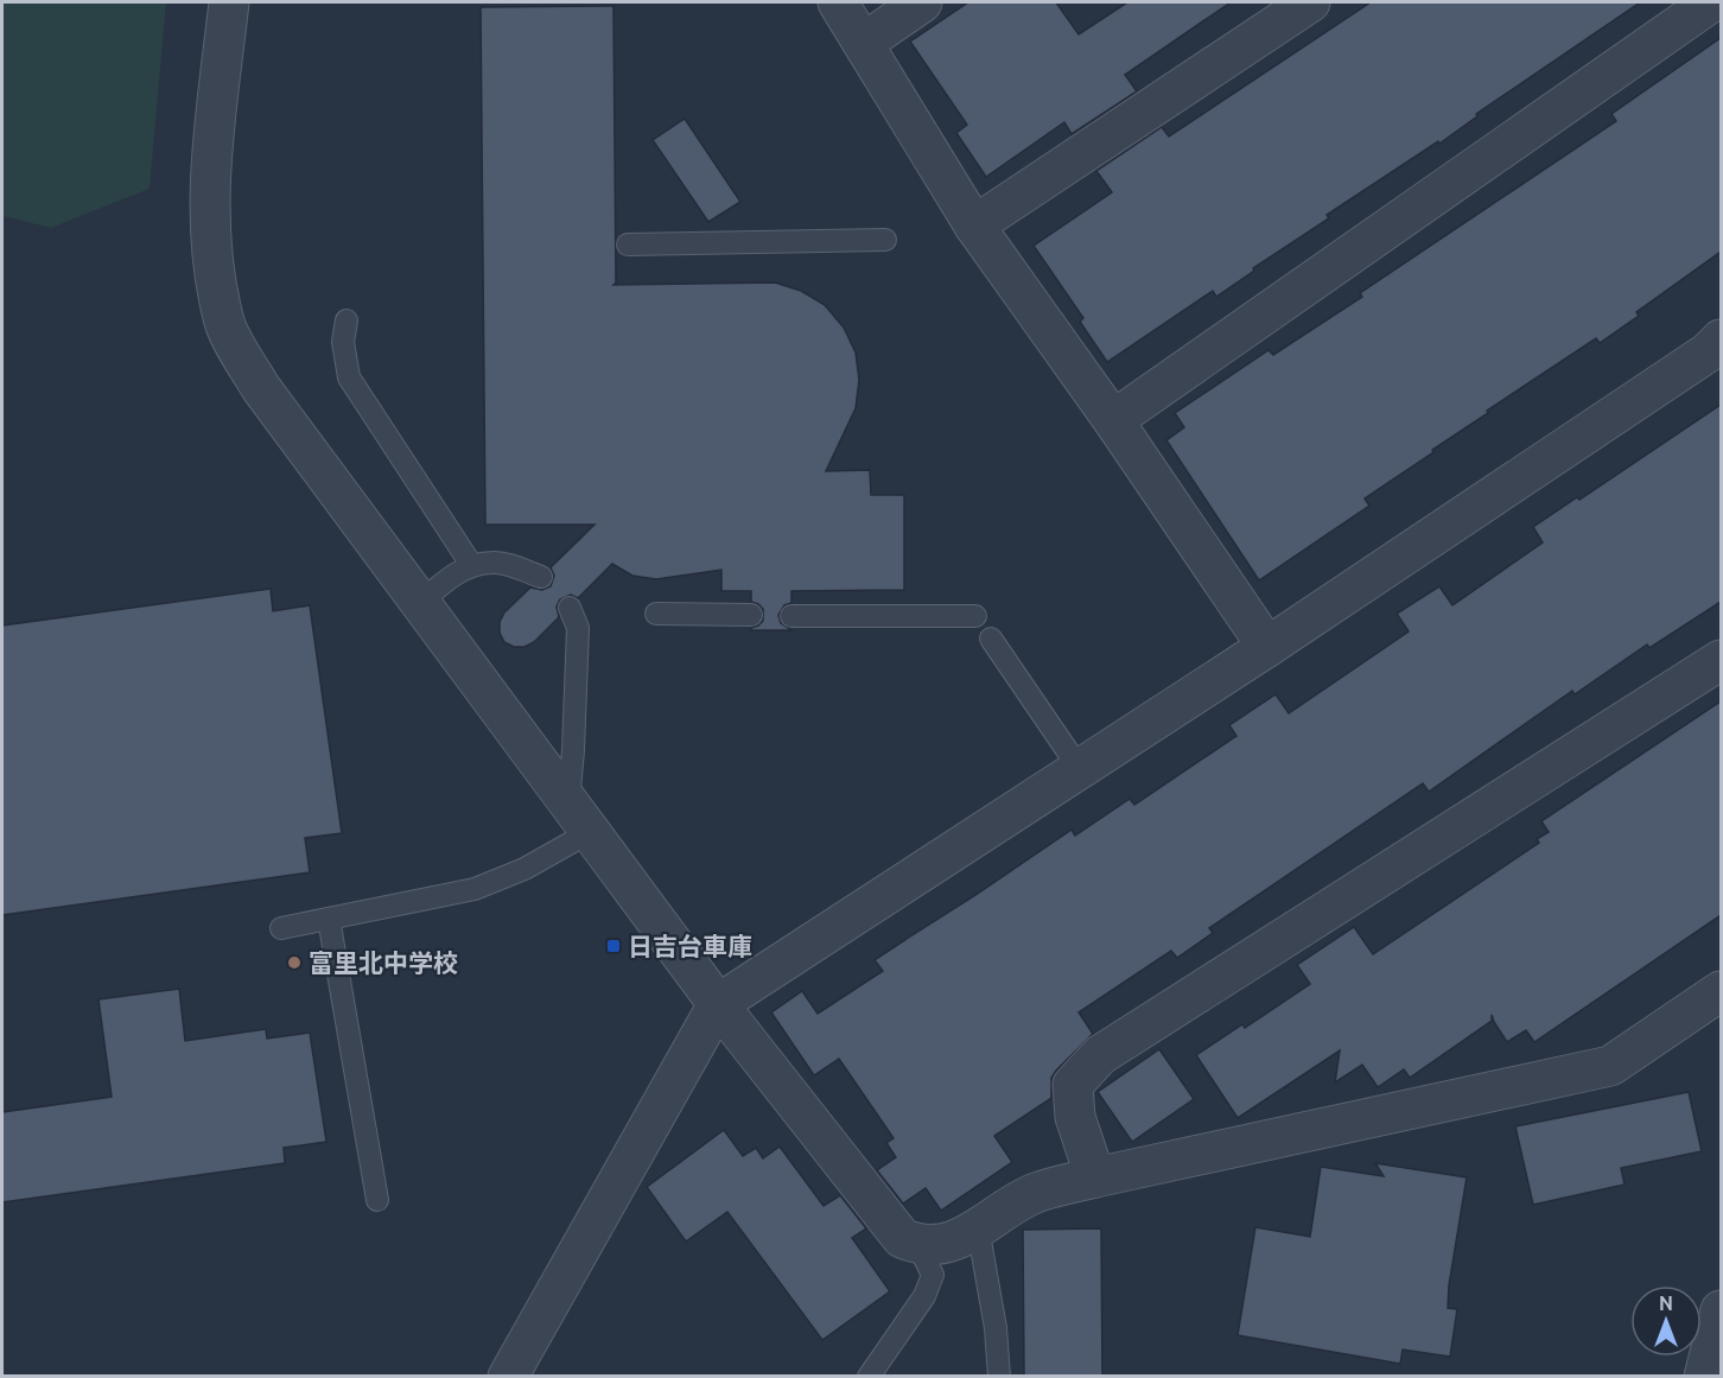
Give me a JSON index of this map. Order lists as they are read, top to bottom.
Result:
{
  "places": {
    "transit": ["日吉台車庫"],
    "other": ["富里北中学校"]
  },
  "north": "top"
}
